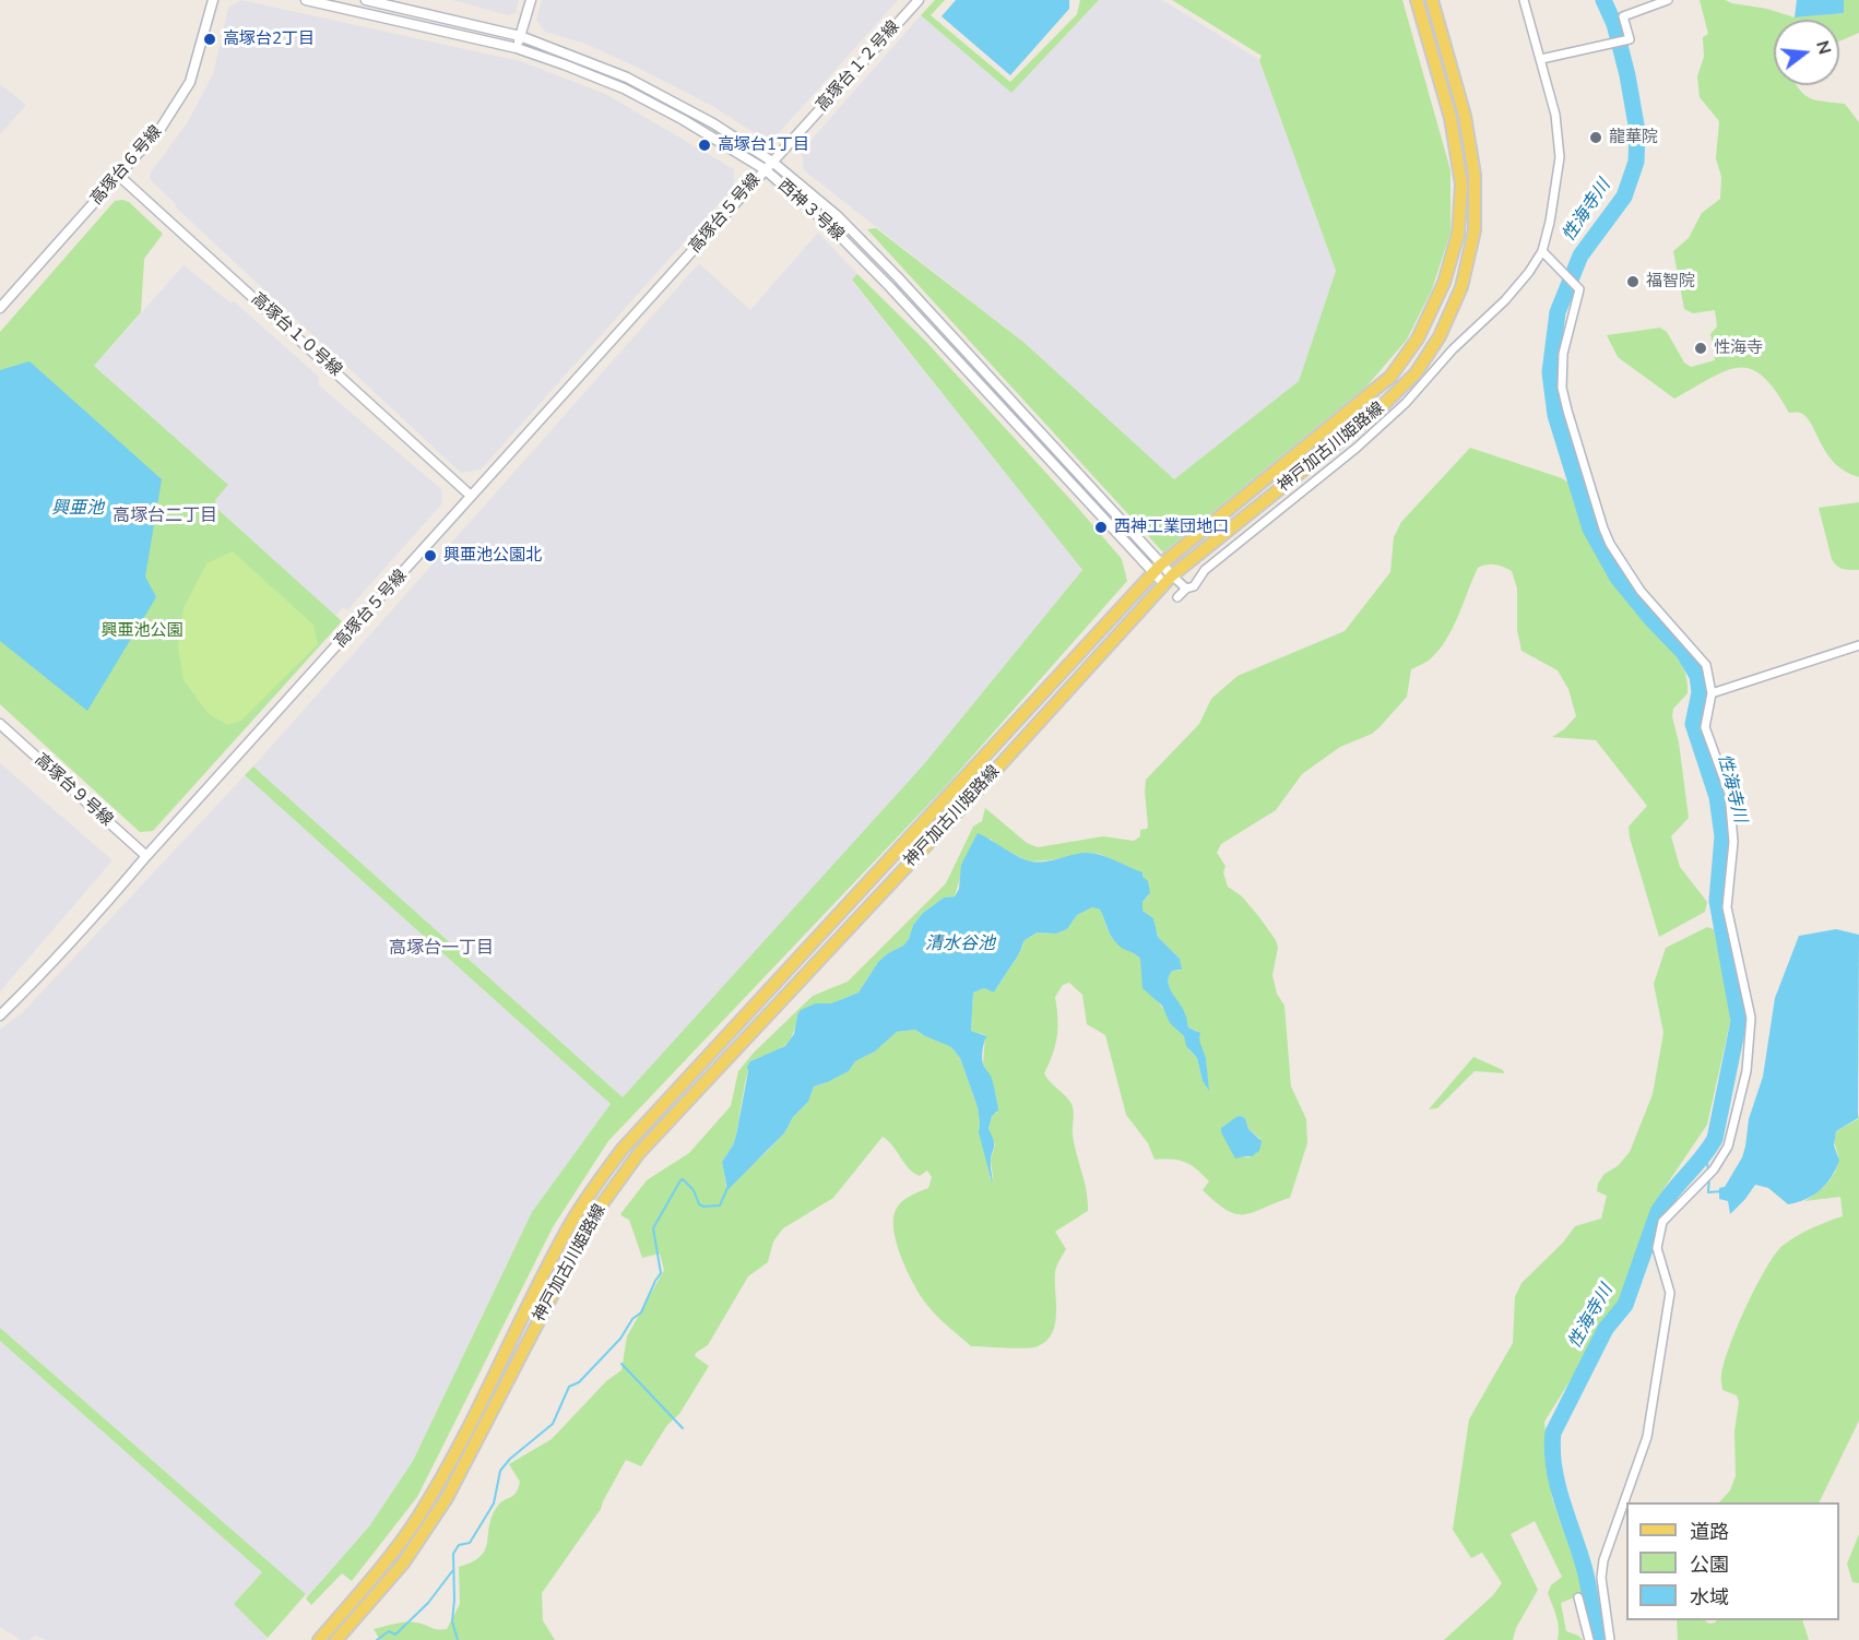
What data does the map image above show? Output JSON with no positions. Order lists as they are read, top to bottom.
{
  "streets": {
    "main road": ["神戸加古川姫路線"],
    "street": [
      "高塚台１２号線",
      "高塚台６号線",
      "西神３号線",
      "高塚台５号線",
      "高塚台１０号線",
      "高塚台９号線"
    ]
  },
  "crossings": [
    ["高塚台１２号線", "西神３号線"],
    ["高塚台１２号線", "高塚台５号線"],
    ["高塚台６号線", "高塚台１０号線"],
    ["西神３号線", "高塚台５号線"],
    ["西神３号線", "神戸加古川姫路線"],
    ["高塚台５号線", "高塚台１０号線"],
    ["高塚台５号線", "高塚台９号線"]
  ],
  "districts": ["高塚台二丁目", "高塚台一丁目"],
  "water": ["性海寺川", "興亜池", "清水谷池"],
  "parks": ["興亜池公園"],
  "places": [
    "高塚台2丁目",
    "龍華院",
    "高塚台1丁目",
    "福智院",
    "性海寺",
    "西神工業団地口",
    "興亜池公園北"
  ],
  "legend": ["道路", "公園", "水域"],
  "north": "right"
}
